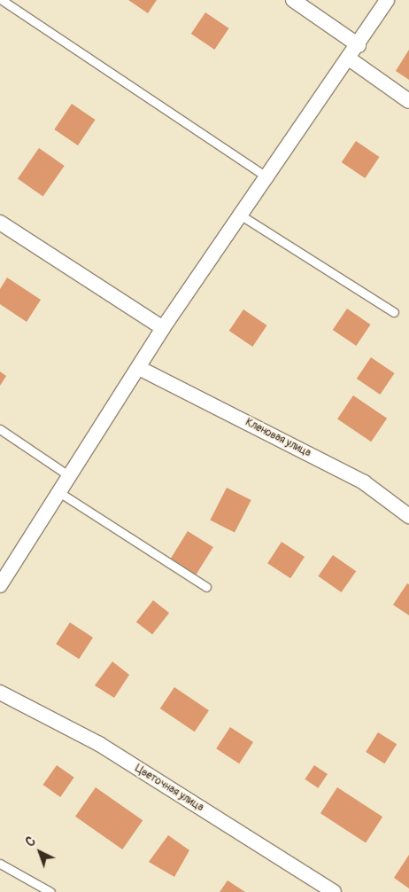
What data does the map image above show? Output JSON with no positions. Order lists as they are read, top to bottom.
{
  "streets": {
    "street": ["Кленовая улица", "Цветочная улица"]
  },
  "north": "top left"
}
